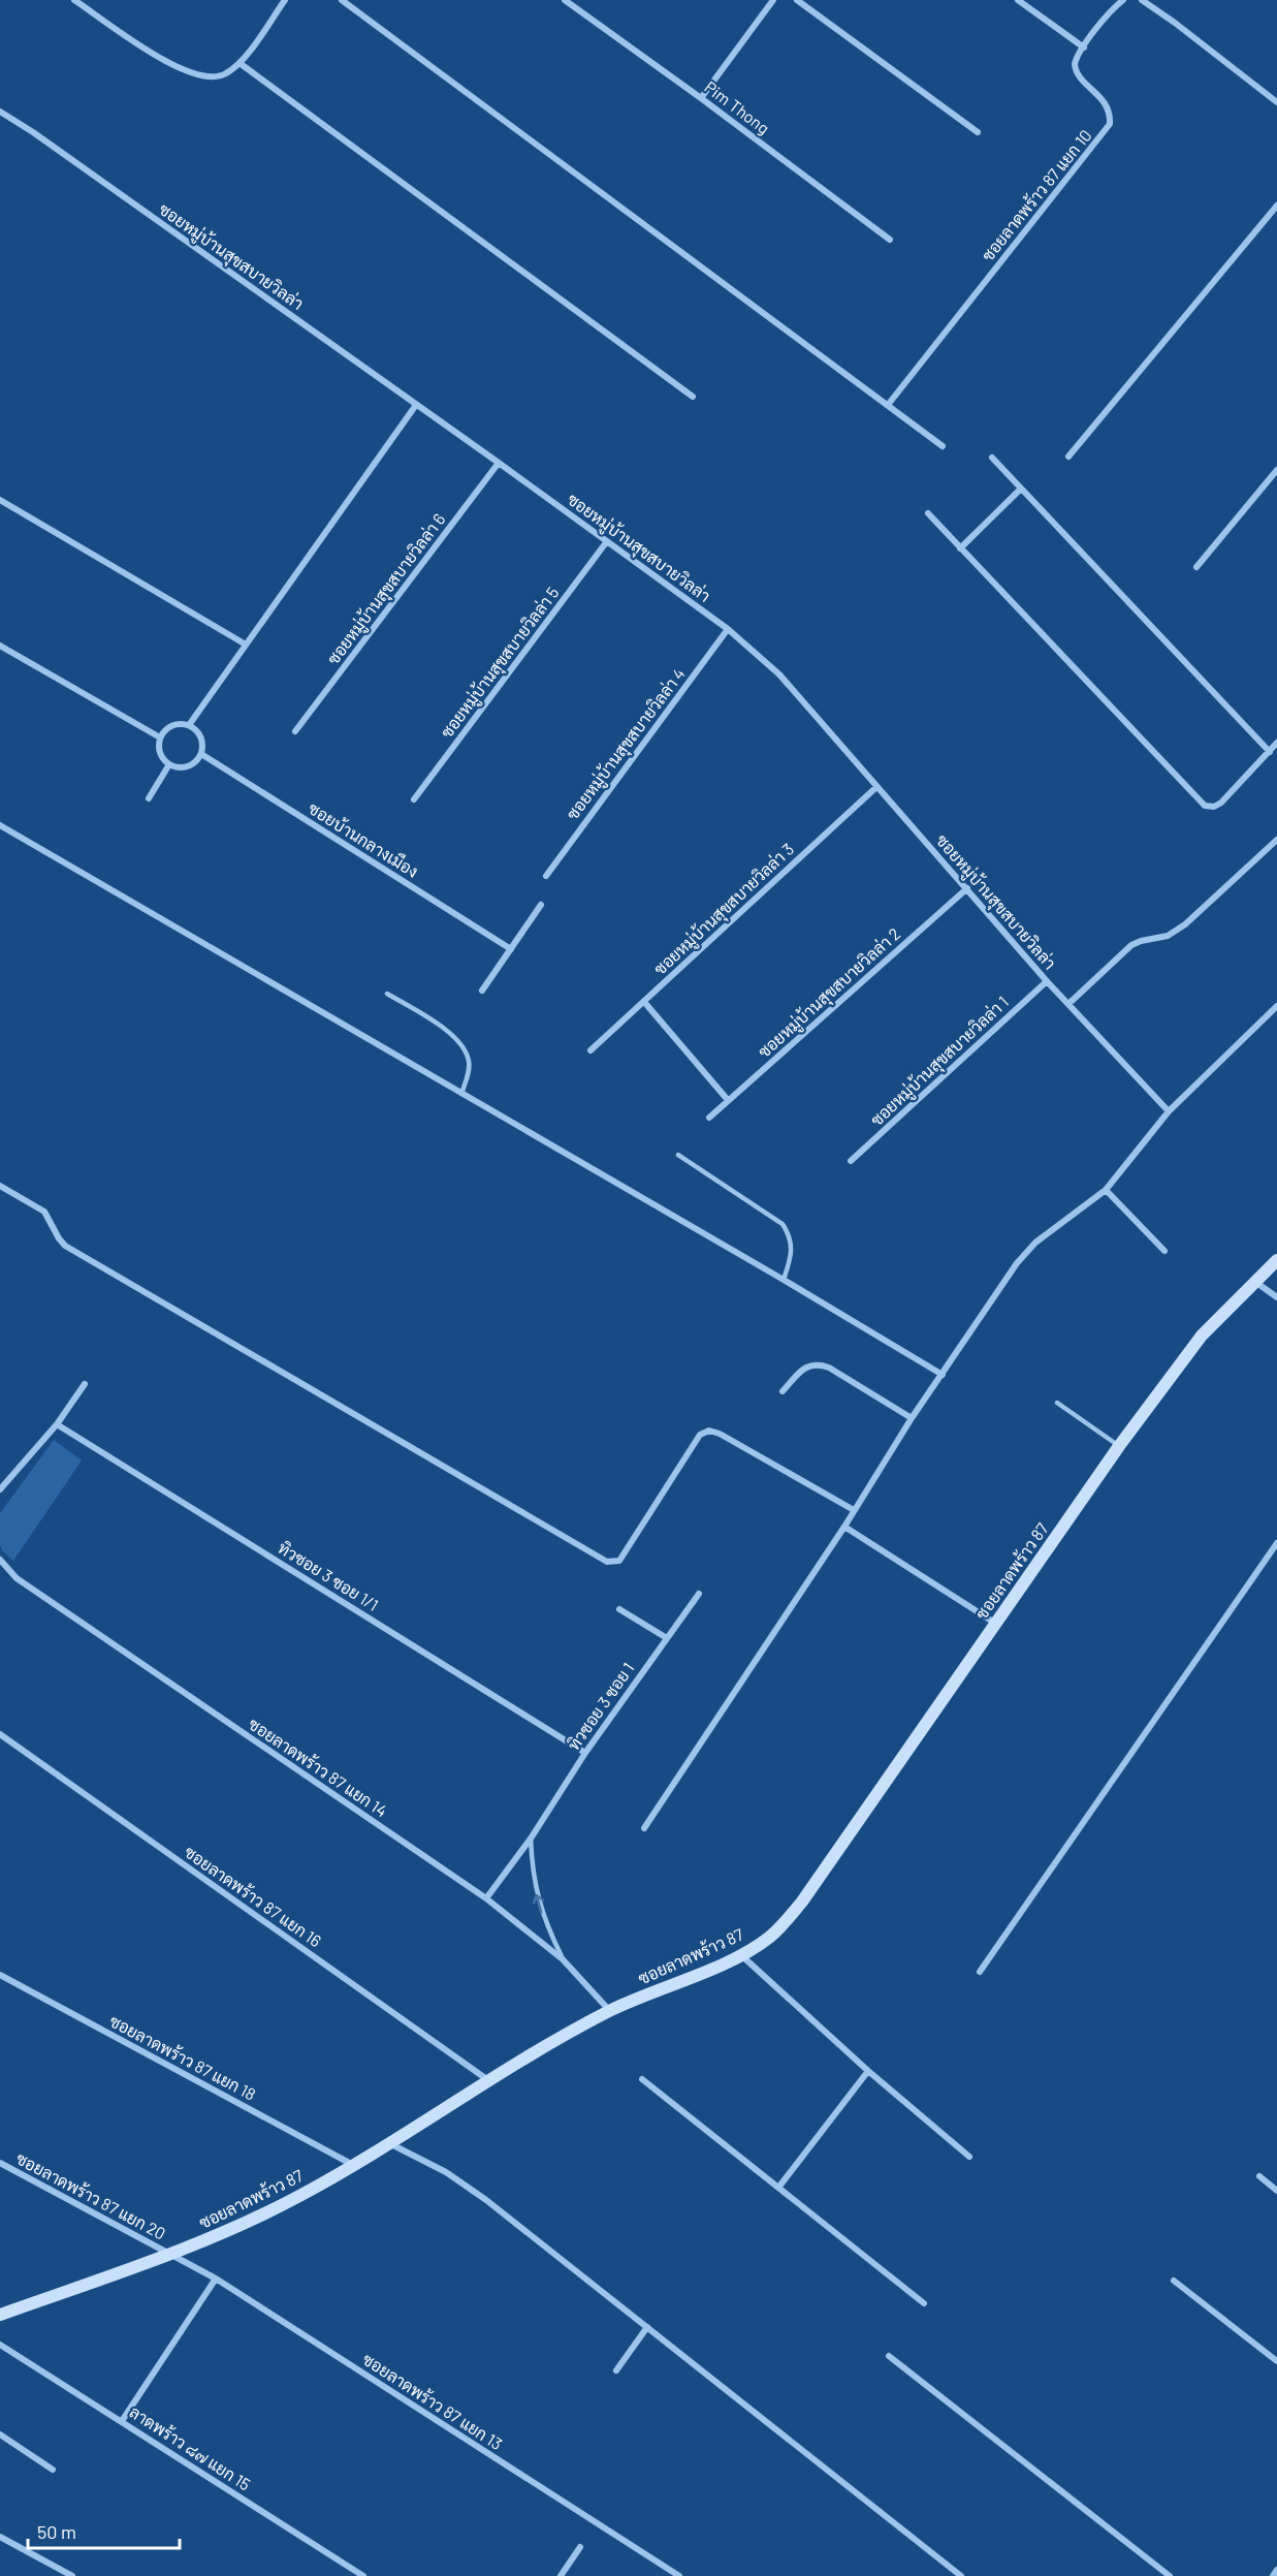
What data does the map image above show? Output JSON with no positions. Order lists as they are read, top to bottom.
{
  "streets": {
    "street": [
      "Pim Thong",
      "ซอยลาดพร้าว 87 แยก 10",
      "ซอยหมู่บ้านสุขสบายวิลล่า",
      "ซอยหมู่บ้านสุขสบายวิลล่า 6",
      "ซอยหมู่บ้านสุขสบายวิลล่า 5",
      "ซอยหมู่บ้านสุขสบายวิลล่า 4",
      "ซอยบ้านกลางเมือง",
      "ซอยหมู่บ้านสุขสบายวิลล่า 3",
      "ซอยหมู่บ้านสุขสบายวิลล่า 2",
      "ซอยหมู่บ้านสุขสบายวิลล่า 1",
      "ซอยลาดพร้าว 87",
      "ทิวซอย 3 ซอย 1/1",
      "ทิวซอย 3 ซอย 1",
      "ซอยลาดพร้าว 87 แยก 14",
      "ซอยลาดพร้าว 87 แยก 16",
      "ซอยลาดพร้าว 87 แยก 18",
      "ซอยลาดพร้าว 87 แยก 20",
      "ซอยลาดพร้าว 87 แยก 13",
      "ลาดพร้าว ๘๗ แยก 15"
    ]
  },
  "crossings": [
    ["ซอยหมู่บ้านสุขสบายวิลล่า", "ซอยหมู่บ้านสุขสบายวิลล่า 6"],
    ["ซอยหมู่บ้านสุขสบายวิลล่า", "ซอยหมู่บ้านสุขสบายวิลล่า 5"],
    ["ซอยหมู่บ้านสุขสบายวิลล่า", "ซอยหมู่บ้านสุขสบายวิลล่า 4"],
    ["ซอยหมู่บ้านสุขสบายวิลล่า", "ซอยหมู่บ้านสุขสบายวิลล่า 3"],
    ["ซอยหมู่บ้านสุขสบายวิลล่า", "ซอยหมู่บ้านสุขสบายวิลล่า 2"],
    ["ซอยหมู่บ้านสุขสบายวิลล่า", "ซอยหมู่บ้านสุขสบายวิลล่า 1"],
    ["ซอยลาดพร้าว 87", "ซอยลาดพร้าว 87 แยก 14"],
    ["ซอยลาดพร้าว 87", "ซอยลาดพร้าว 87 แยก 16"],
    ["ซอยลาดพร้าว 87", "ซอยลาดพร้าว 87 แยก 18"],
    ["ซอยลาดพร้าว 87", "ซอยลาดพร้าว 87 แยก 20"],
    ["ซอยลาดพร้าว 87", "ซอยลาดพร้าว 87 แยก 13"],
    ["ทิวซอย 3 ซอย 1/1", "ทิวซอย 3 ซอย 1"],
    ["ทิวซอย 3 ซอย 1", "ซอยลาดพร้าว 87 แยก 14"],
    ["ซอยลาดพร้าว 87 แยก 20", "ซอยลาดพร้าว 87 แยก 13"]
  ],
  "scale_bar": "50 m"
}
